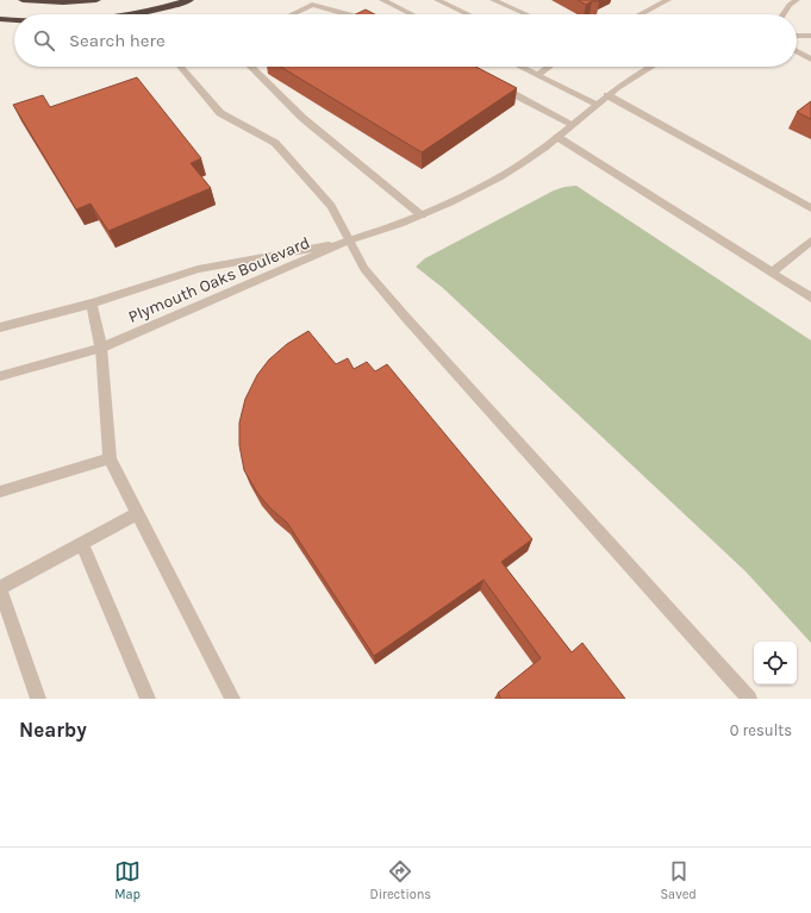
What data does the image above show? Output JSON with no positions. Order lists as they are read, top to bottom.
{
  "streets": {
    "street": ["Plymouth Oaks Boulevard"]
  },
  "page": {
    "search": "Search here",
    "heading": ["Nearby", "0 results"],
    "nav": ["Map", "Directions", "Saved"]
  }
}
